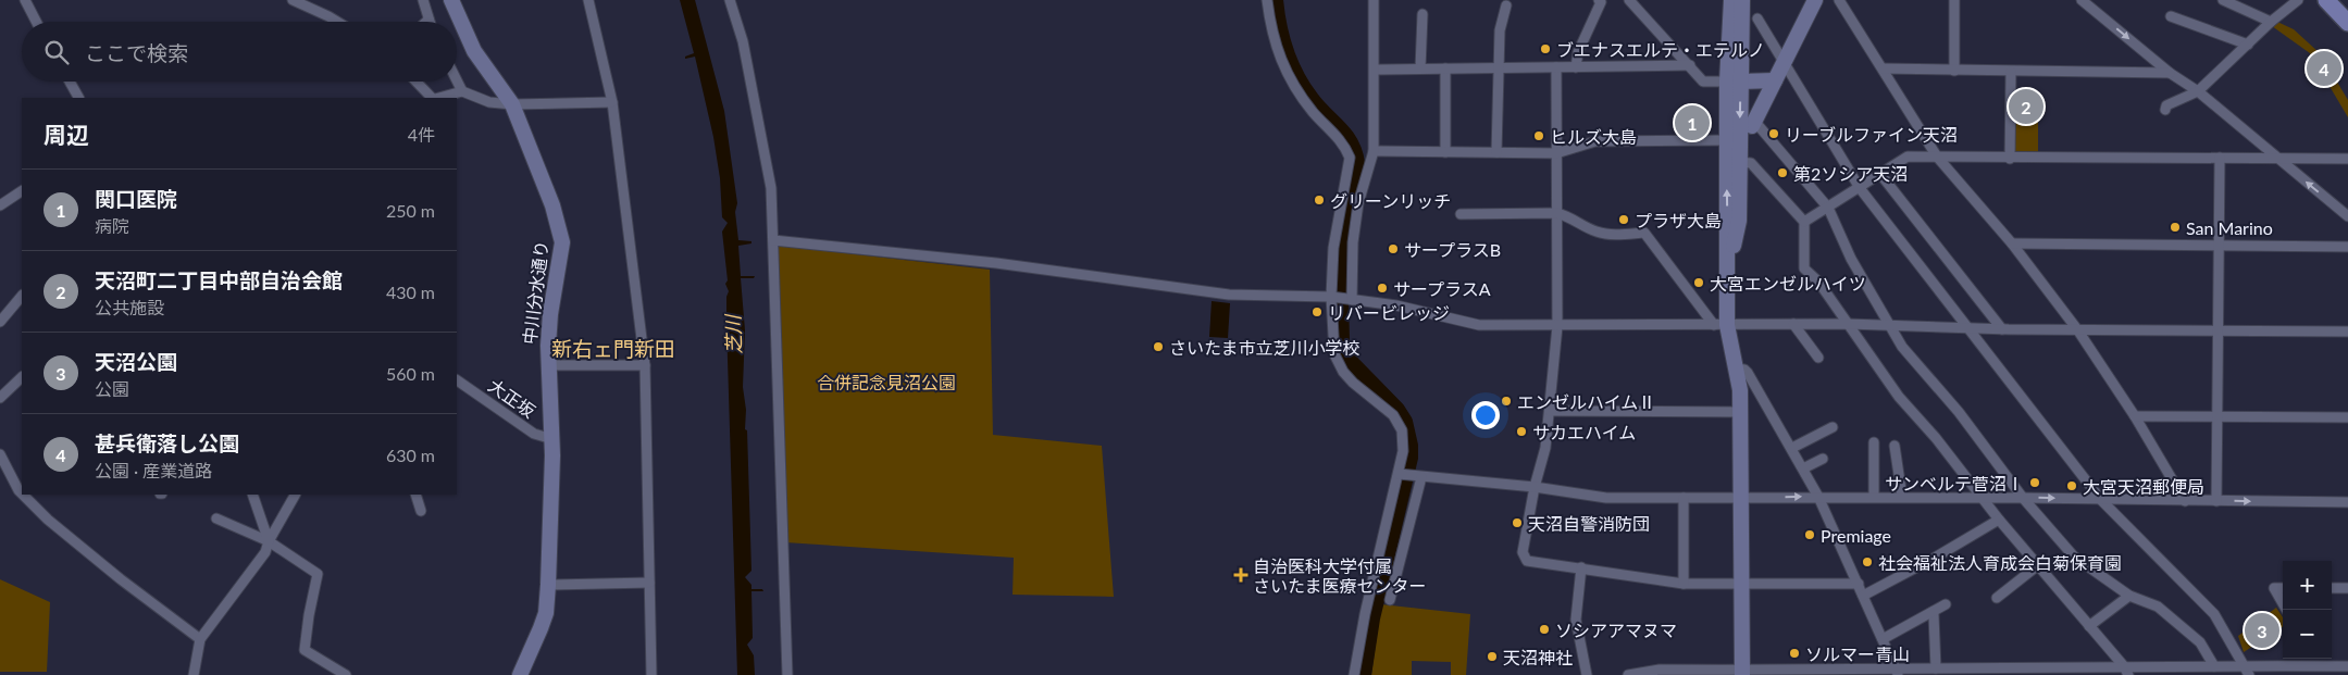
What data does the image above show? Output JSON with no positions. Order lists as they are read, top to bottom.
{
  "streets": {
    "street": ["中川分水通り", "大正坂"]
  },
  "crossings": [
    ["中川分水通り", "大正坂"]
  ],
  "districts": ["新右ェ門新田"],
  "water": ["芝川"],
  "parks": ["合併記念見沼公園"],
  "places": {
    "other": [
      "ブエナスエルテ・エテルノ",
      "リーブルファイン天沼",
      "ヒルズ大島",
      "第2ソシア天沼",
      "グリーンリッチ",
      "プラザ大島",
      "San Marino",
      "サープラスB",
      "大宮エンゼルハイツ",
      "サープラスA",
      "リバービレッジ",
      "さいたま市立芝川小学校",
      "エンゼルハイムⅡ",
      "サカエハイム",
      "サンベルテ菅沼Ⅰ",
      "大宮天沼郵便局",
      "天沼自警消防団",
      "Premiage",
      "社会福祉法人育成会白菊保育園",
      "ソシアアマヌマ",
      "ソルマー青山",
      "天沼神社"
    ],
    "health": ["自治医科大学付属 さいたま医療センター"]
  },
  "page": {
    "search": "ここで検索",
    "pins": [
      "4",
      "2",
      "1",
      "3"
    ],
    "heading": ["周辺", "4件"],
    "list": [
      {
        "mark": "1",
        "name": "関口医院",
        "note": "病院",
        "value": "250 m"
      },
      {
        "mark": "2",
        "name": "天沼町二丁目中部自治会館",
        "note": "公共施設",
        "value": "430 m"
      },
      {
        "mark": "3",
        "name": "天沼公園",
        "note": "公園",
        "value": "560 m"
      },
      {
        "mark": "4",
        "name": "甚兵衛落し公園",
        "note": "公園 · 産業道路",
        "value": "630 m"
      }
    ],
    "map_buttons": ["+", "−"]
  }
}
